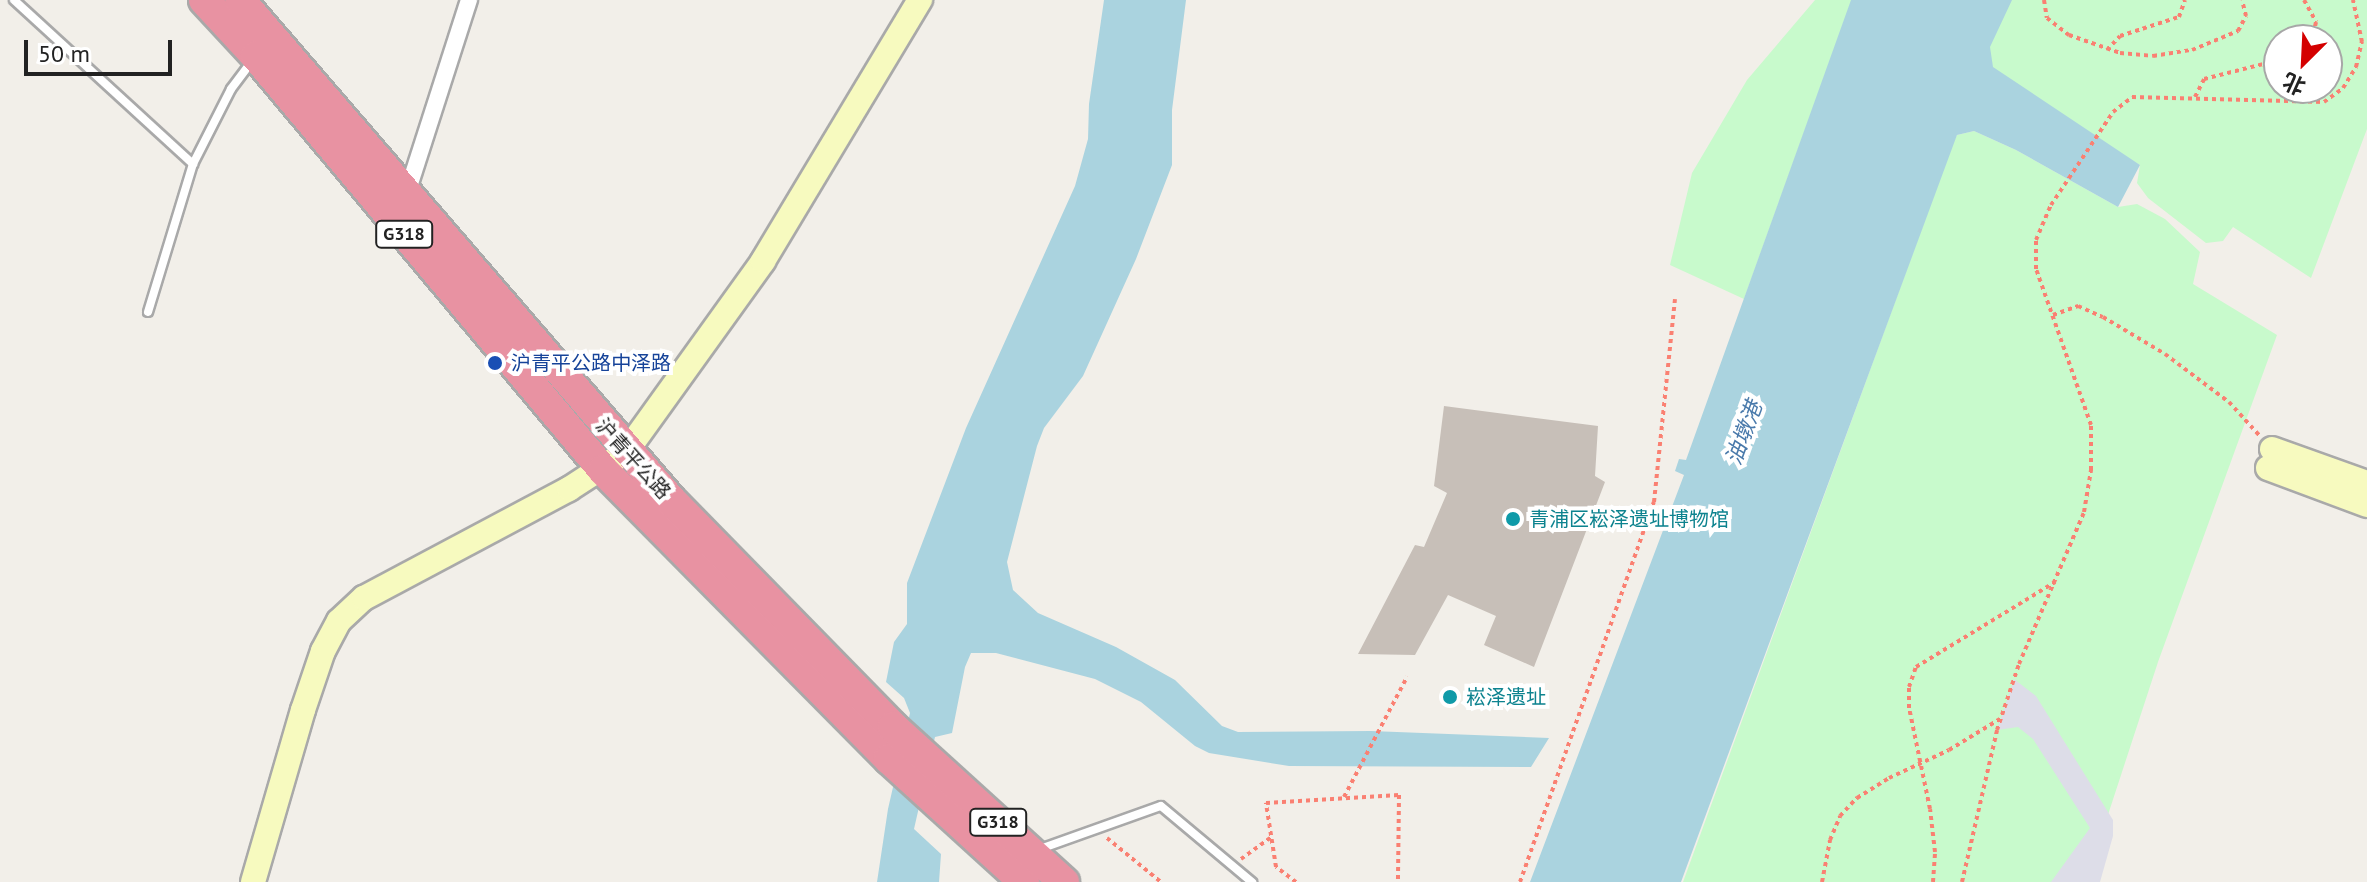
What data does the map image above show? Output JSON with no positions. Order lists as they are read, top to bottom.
{
  "streets": {
    "highway": ["G318", "沪青平公路"]
  },
  "water": ["油墩港"],
  "places": ["沪青平公路中泽路", "青浦区崧泽遗址博物馆", "崧泽遗址"],
  "scale_bar": "50 m",
  "north": "bottom left"
}
